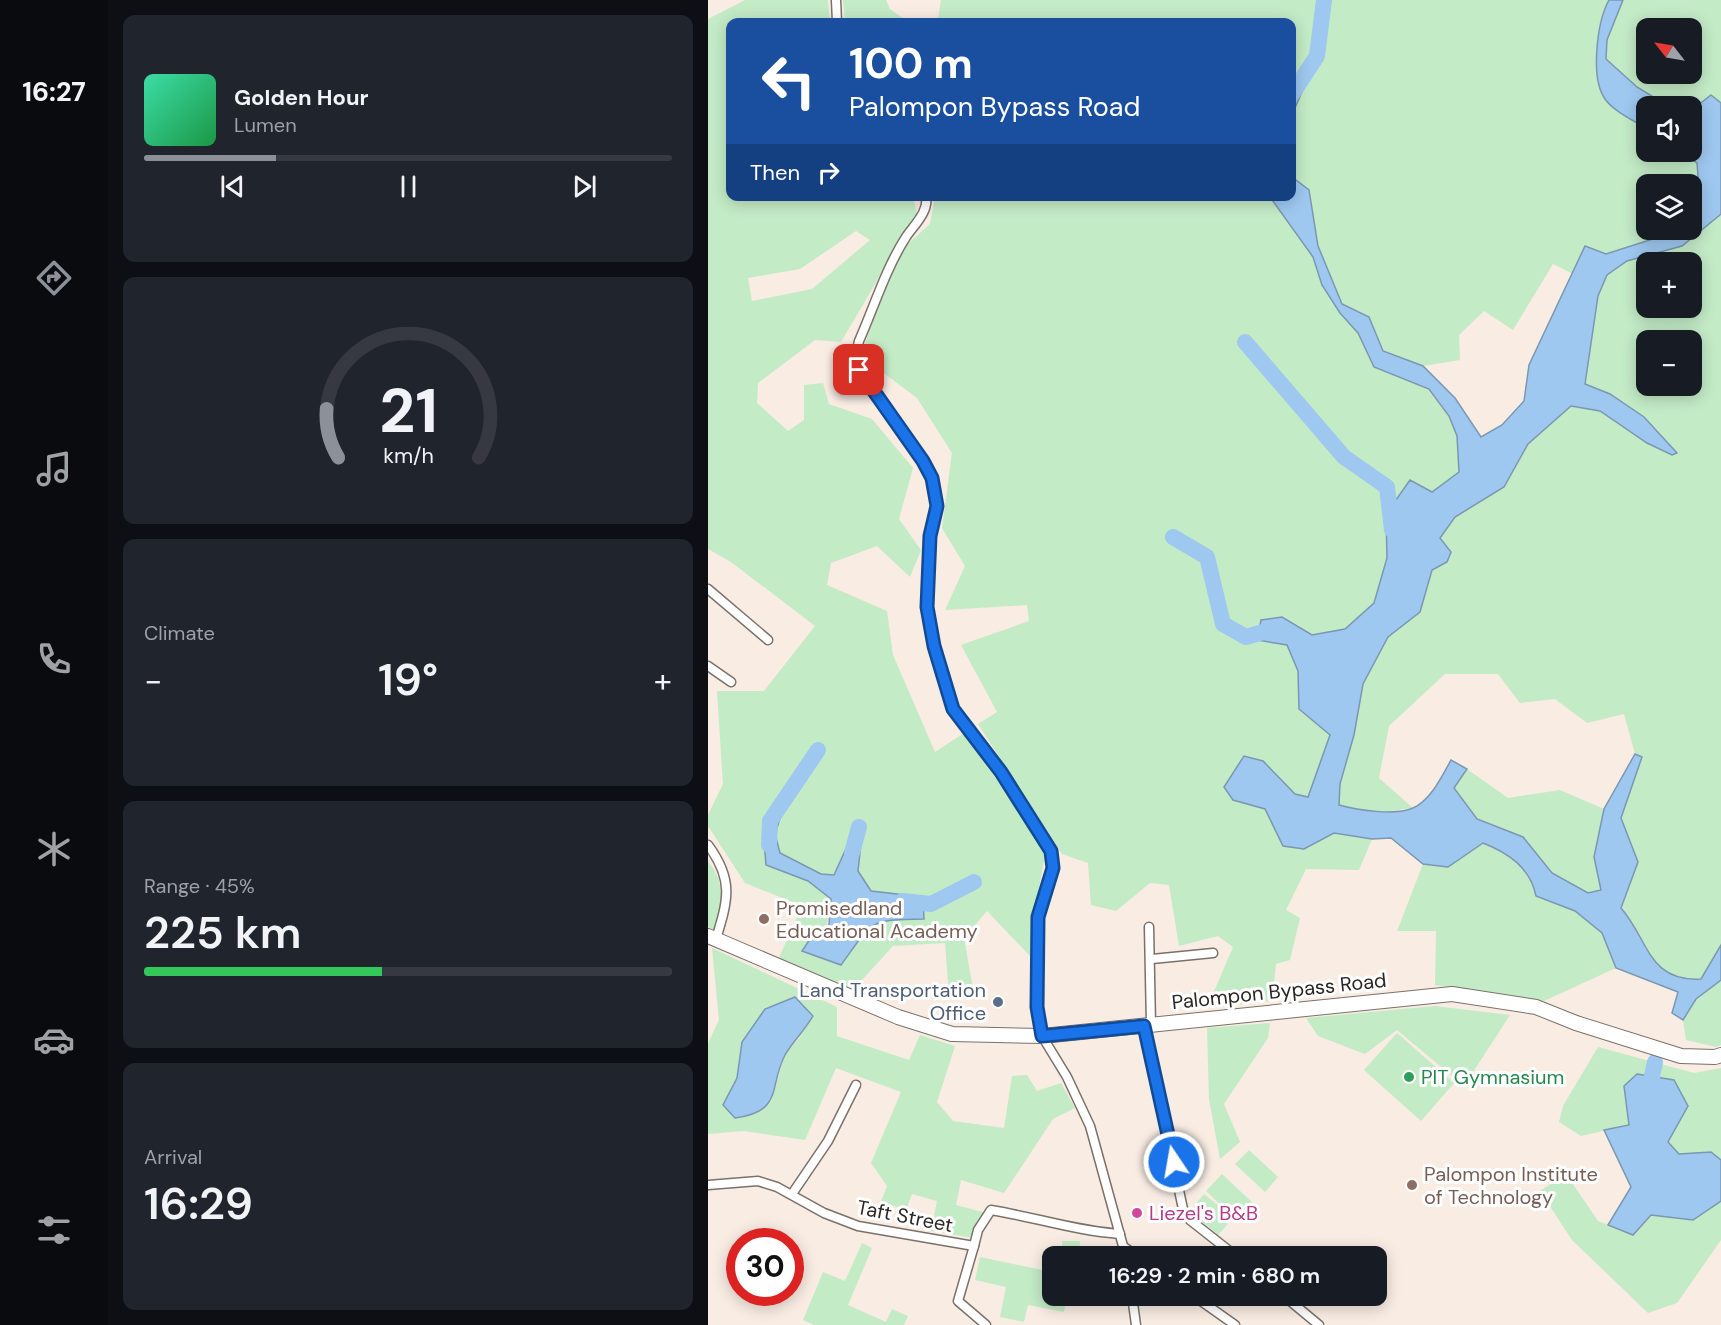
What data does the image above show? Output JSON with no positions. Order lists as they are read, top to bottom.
{
  "streets": {
    "main road": ["Palompon Bypass Road"],
    "street": ["Taft Street"]
  },
  "places": [
    "Promisedland Educational Academy",
    "Land Transportation Office",
    "PIT Gymnasium",
    "Palompon Institute of Technology",
    "Liezel's B&B"
  ],
  "north": "top left",
  "page": {
    "tabs": "16:27",
    "map_buttons": ["+", "−"],
    "turn": ["100 m", "Palompon Bypass Road"],
    "song": ["Golden Hour", "Lumen"],
    "then": "Then",
    "tile": [
      "Climate",
      ["Range · 45%", "225 km"],
      ["Arrival", "16:29"]
    ],
    "heat": ["−", "19°", "+"],
    "limit": "30",
    "trip": "16:29 · 2 min · 680 m",
    "gauge": ["21", "km/h"]
  }
}
